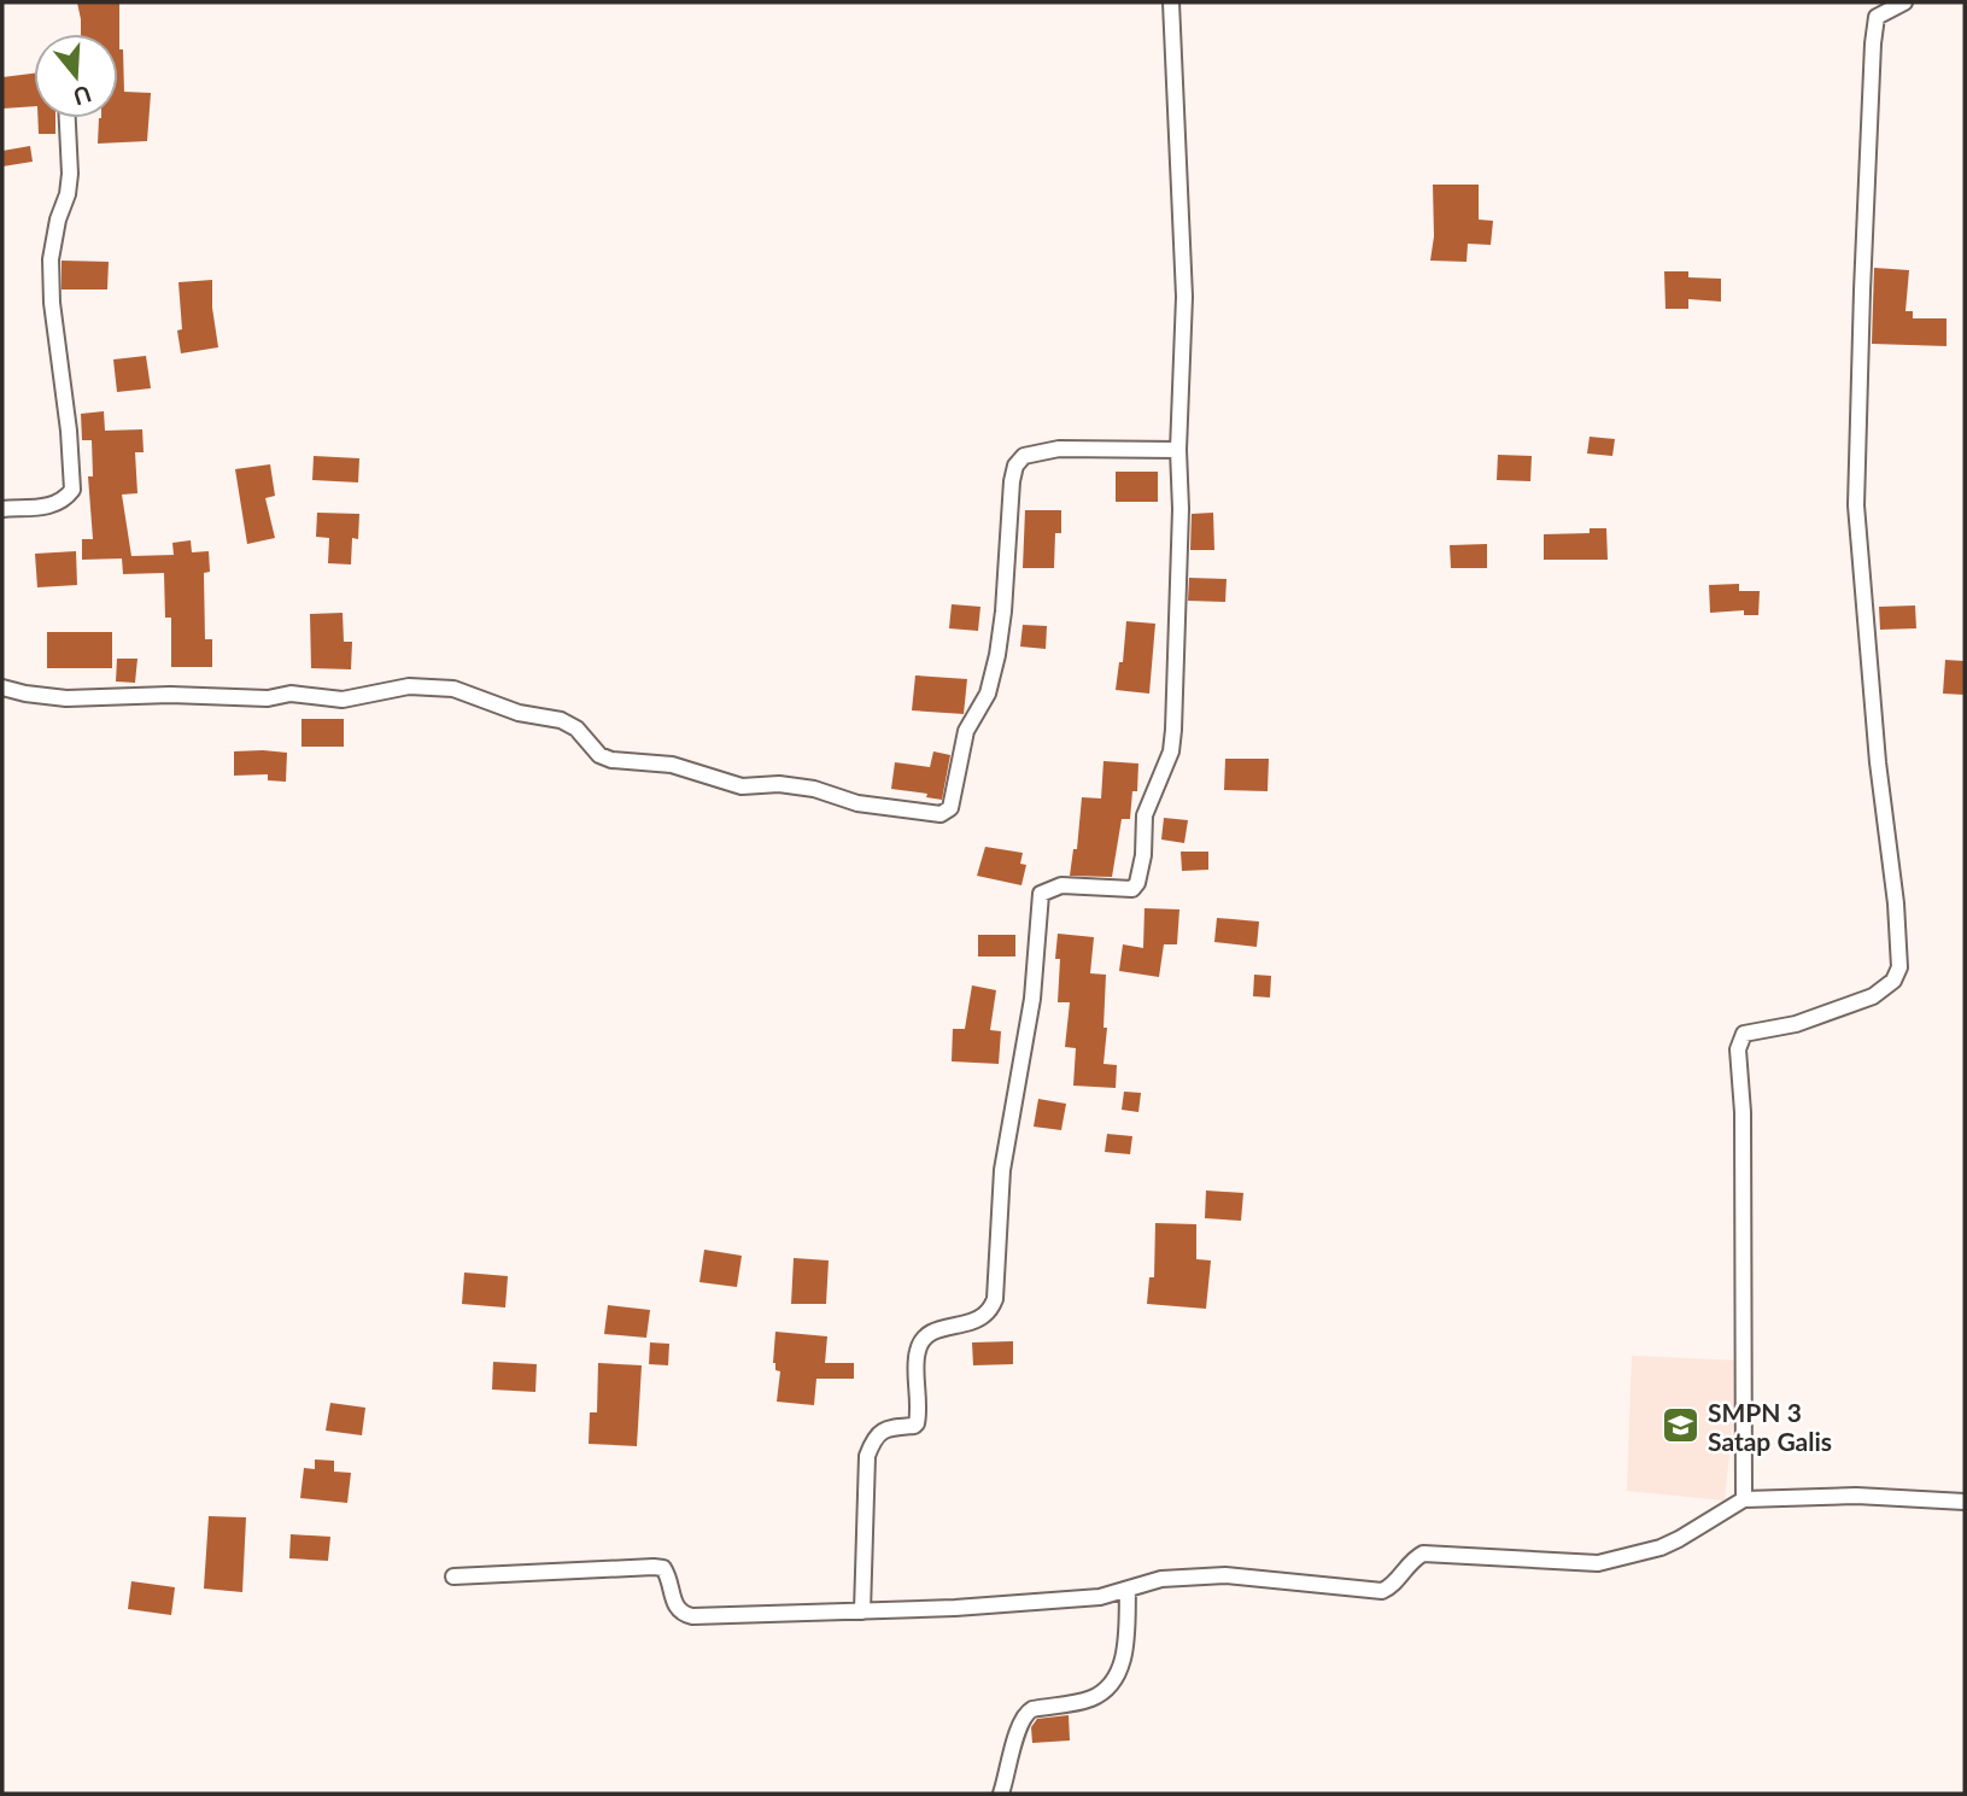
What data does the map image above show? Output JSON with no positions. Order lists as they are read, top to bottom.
{
  "places": {
    "school or university": ["SMPN 3 Satap Galis"]
  },
  "north": "bottom"
}
